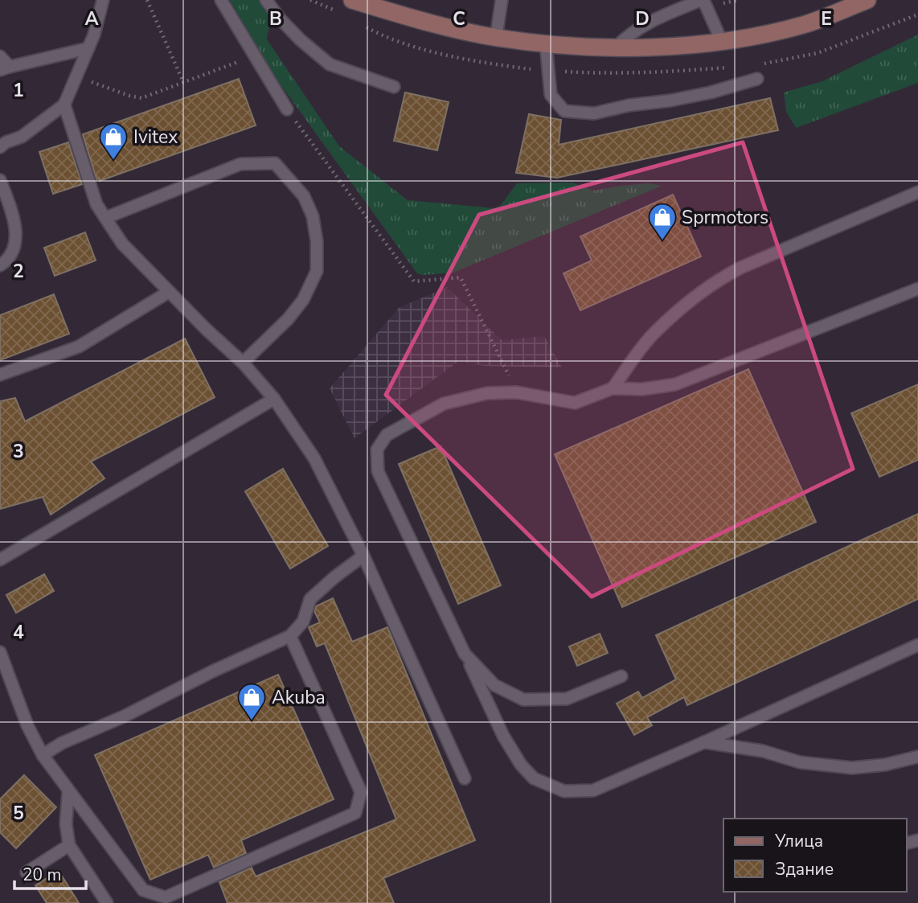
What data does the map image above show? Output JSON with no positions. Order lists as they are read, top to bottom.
{
  "places": {
    "shop": ["Ivitex", "Sprmotors", "Akuba"]
  },
  "legend": ["Улица", "Здание"],
  "scale_bar": "20 m",
  "grid": {
    "columns": [
      "A",
      "B",
      "C",
      "D",
      "E"
    ],
    "rows": [
      "1",
      "2",
      "3",
      "4",
      "5"
    ]
  }
}
